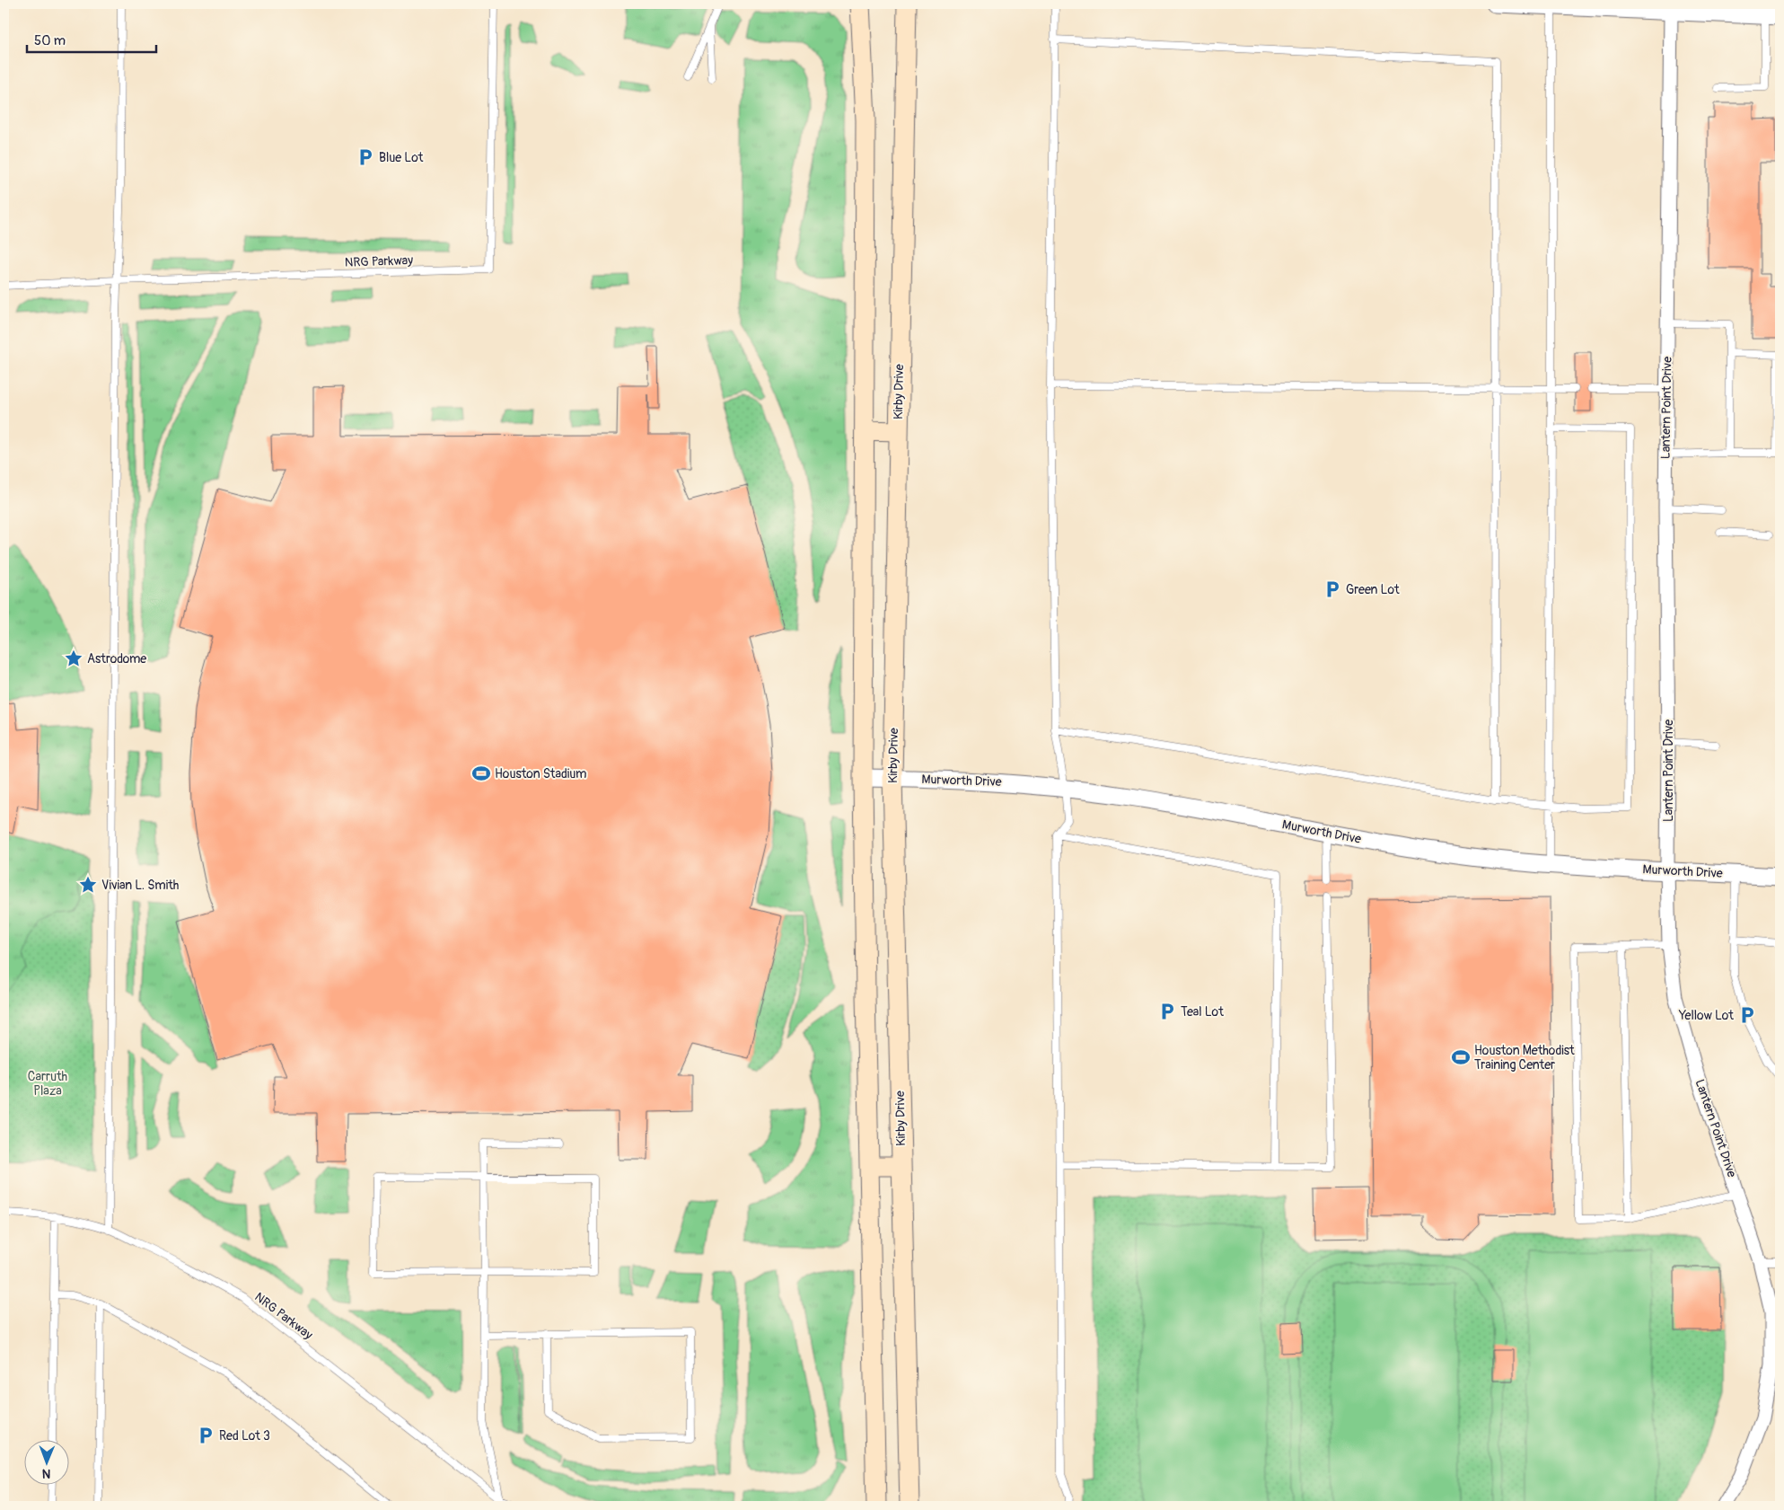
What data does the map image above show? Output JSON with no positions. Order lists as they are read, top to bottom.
{
  "streets": {
    "main road": ["Kirby Drive"],
    "street": ["Lantern Point Drive", "Murworth Drive"],
    "lane": ["NRG Parkway"]
  },
  "crossings": [
    ["Kirby Drive", "Murworth Drive"],
    ["Lantern Point Drive", "Murworth Drive"]
  ],
  "parks": ["Carruth Plaza"],
  "places": {
    "parking": [
      "Blue Lot",
      "Green Lot",
      "Teal Lot",
      "Yellow Lot",
      "Red Lot 3"
    ],
    "place": ["Astrodome", "Vivian L. Smith"],
    "sports": ["Houston Stadium", "Houston Methodist Training Center"]
  },
  "scale_bar": "50 m",
  "north": "bottom"
}
